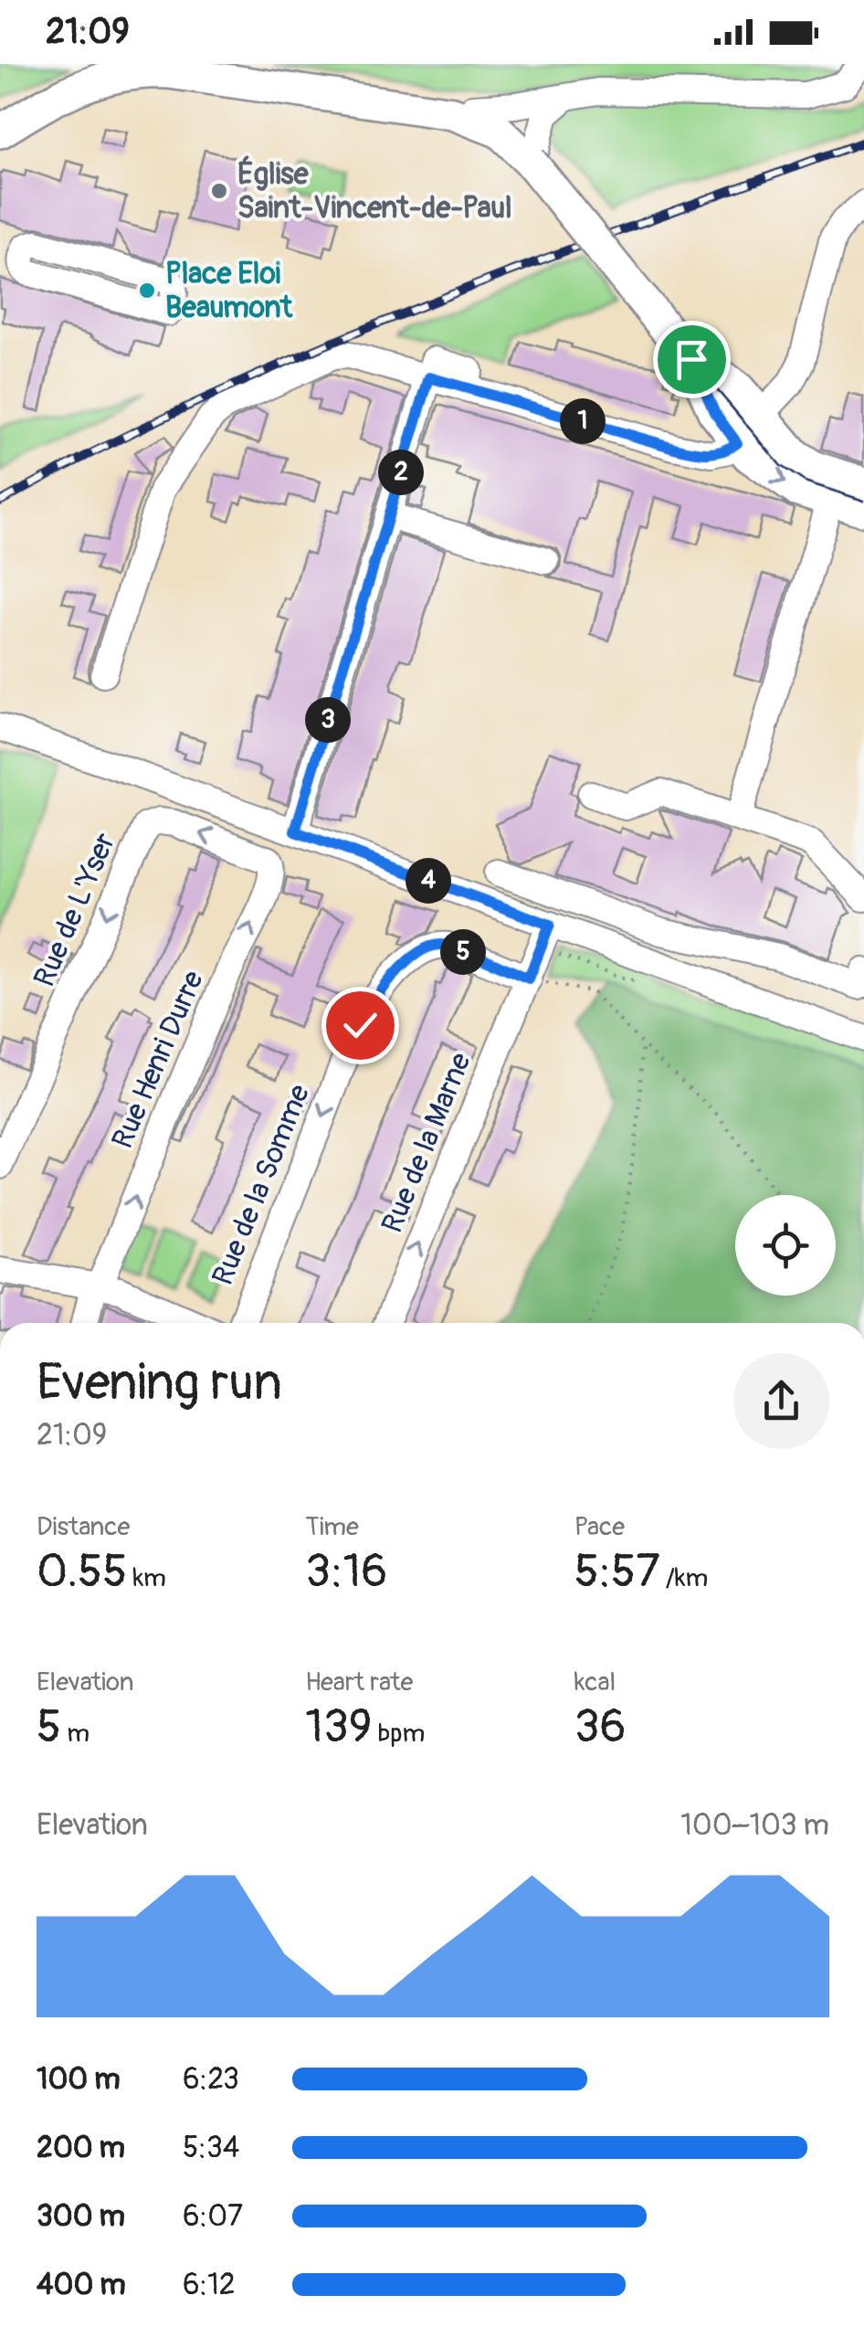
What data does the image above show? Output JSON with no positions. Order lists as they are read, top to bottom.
{
  "streets": {
    "street": [
      "Rue de L'Yser",
      "Rue Henri Durre",
      "Rue de la Marne",
      "Rue de la Somme"
    ]
  },
  "crossings": [
    ["Rue de L'Yser", "Rue Henri Durre"],
    ["Rue de la Marne", "Rue de la Somme"]
  ],
  "one_way": ["Rue de L'Yser", "Rue de la Marne", "Rue de la Somme"],
  "places": ["Église Saint-Vincent-de-Paul", "Place Eloi Beaumont"],
  "page": {
    "status": "21:09",
    "pins": [
      "1",
      "2",
      "3",
      "4",
      "5"
    ],
    "heading": ["Evening run", "21:09"],
    "stats": [
      ["Distance", "0.55 km"],
      ["Time", "3:16"],
      ["Pace", "5:57 /km"],
      ["Elevation", "5 m"],
      ["Heart rate", "139 bpm"],
      ["kcal", "36"]
    ],
    "chart": ["Elevation", "100–103 m"],
    "list": [
      {
        "name": "100 m",
        "note": "6:23"
      },
      {
        "name": "200 m",
        "note": "5:34"
      },
      {
        "name": "300 m",
        "note": "6:07"
      },
      {
        "name": "400 m",
        "note": "6:12"
      }
    ]
  }
}
